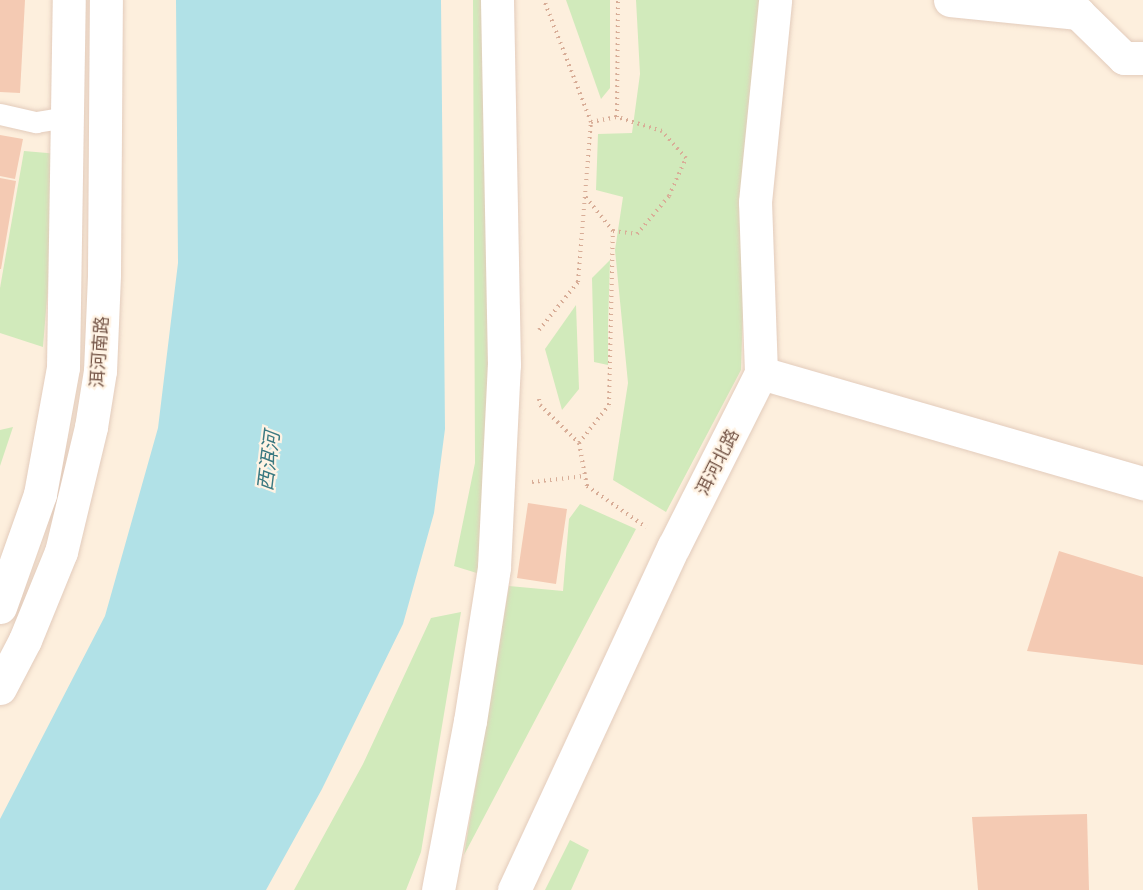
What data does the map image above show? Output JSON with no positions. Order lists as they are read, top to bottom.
{
  "streets": {
    "street": ["洱河南路", "洱河北路"]
  },
  "water": ["西洱河"]
}
